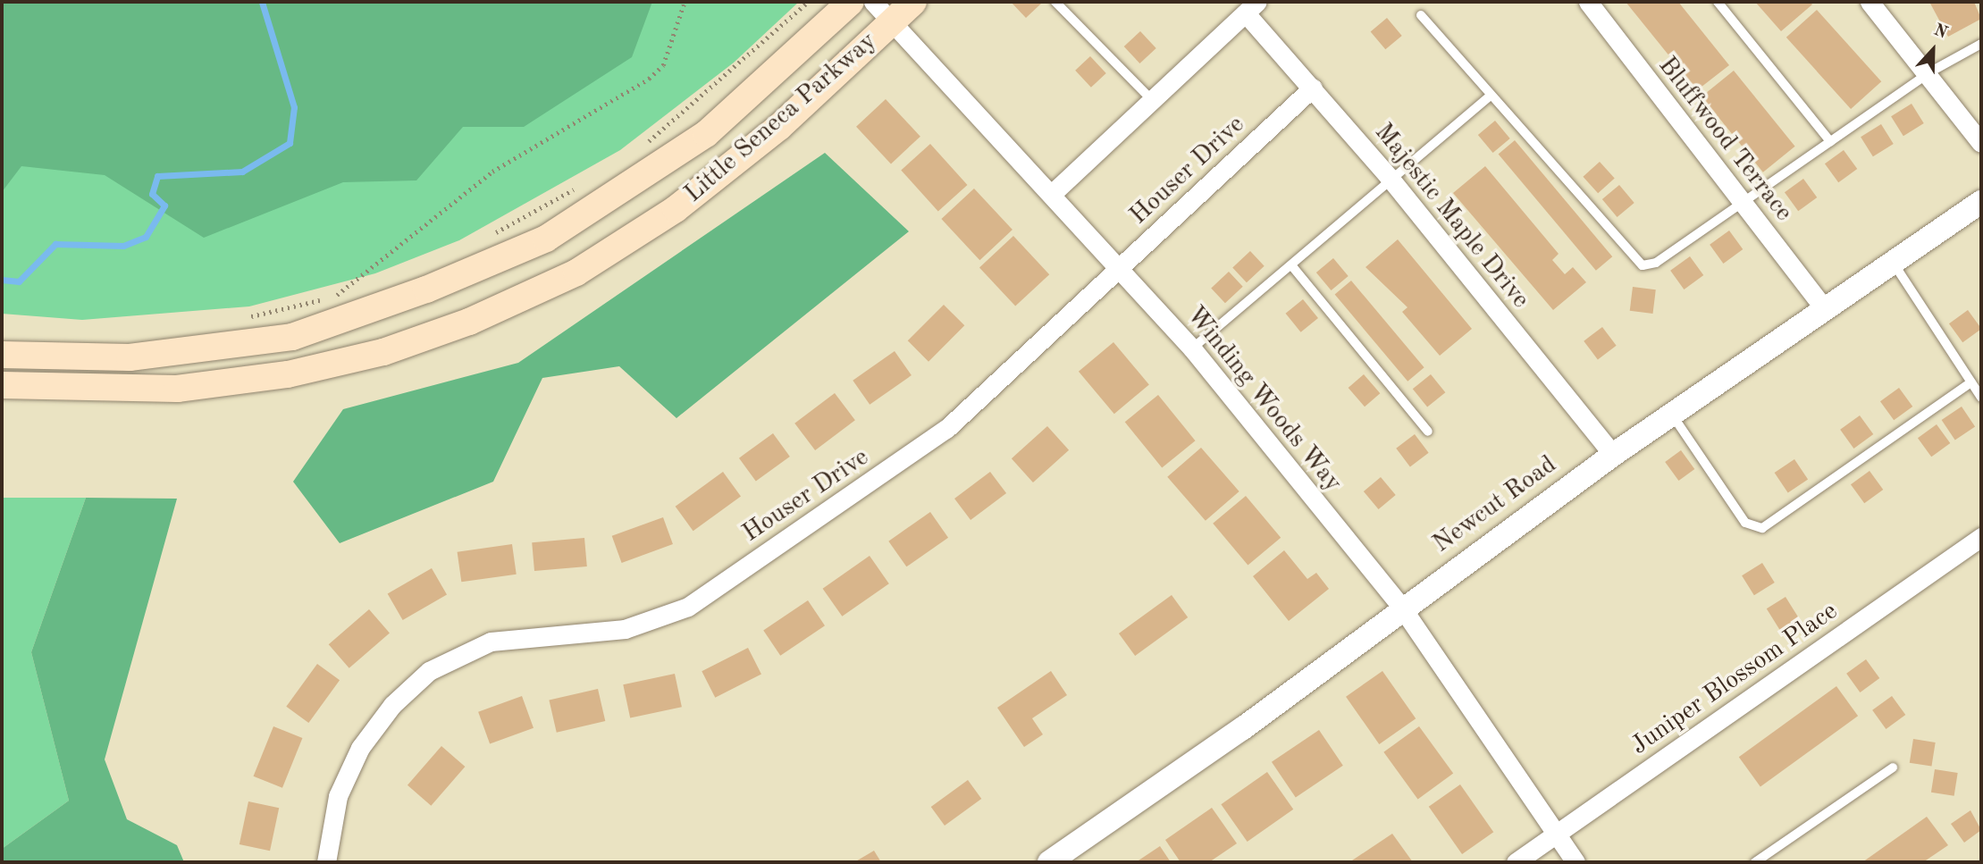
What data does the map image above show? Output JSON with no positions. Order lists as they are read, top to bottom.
{
  "streets": {
    "main road": ["Little Seneca Parkway"],
    "street": [
      "Bluffwood Terrace",
      "Houser Drive",
      "Majestic Maple Drive",
      "Winding Woods Way",
      "Newcut Road",
      "Juniper Blossom Place"
    ]
  },
  "crossings": [
    ["Little Seneca Parkway", "Winding Woods Way"],
    ["Bluffwood Terrace", "Newcut Road"],
    ["Houser Drive", "Majestic Maple Drive"],
    ["Houser Drive", "Winding Woods Way"],
    ["Majestic Maple Drive", "Newcut Road"],
    ["Winding Woods Way", "Newcut Road"],
    ["Winding Woods Way", "Juniper Blossom Place"]
  ],
  "north": "top"
}
